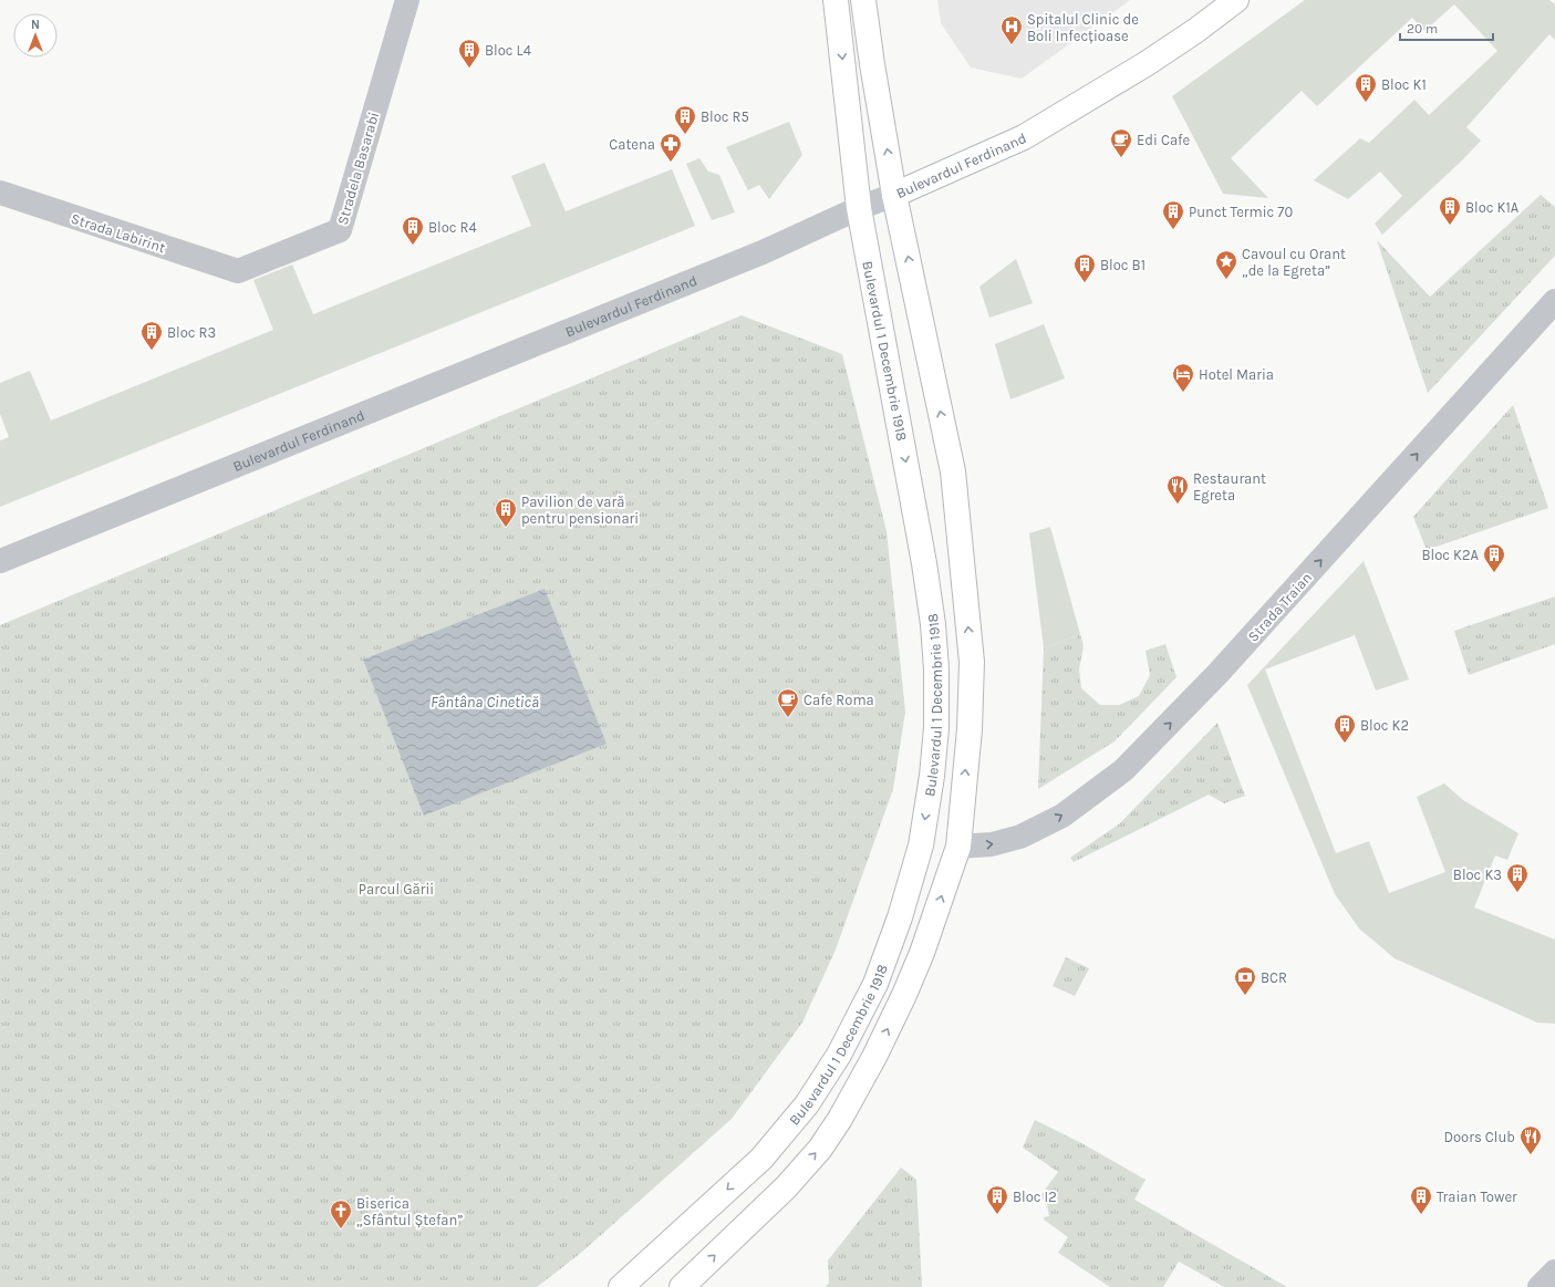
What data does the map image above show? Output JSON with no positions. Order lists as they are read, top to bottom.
{
  "streets": {
    "main road": ["Bulevardul Ferdinand", "Bulevardul 1 Decembrie 1918"],
    "street": ["Stradela Basarabi", "Strada Labirint", "Strada Traian"]
  },
  "crossings": [
    ["Bulevardul Ferdinand", "Bulevardul 1 Decembrie 1918"],
    ["Stradela Basarabi", "Strada Labirint"]
  ],
  "one_way": ["Strada Traian"],
  "water": ["Fântâna Cinetică"],
  "parks": ["Parcul Gării"],
  "places": {
    "hospital": ["Spitalul Clinic de Boli Infecțioase"],
    "building": [
      "Bloc L4",
      "Bloc K1",
      "Bloc R5",
      "Bloc K1A",
      "Punct Termic 70",
      "Bloc R4",
      "Bloc B1",
      "Bloc R3",
      "Pavilion de vară pentru pensionari",
      "Bloc K2A",
      "Bloc K2",
      "Bloc K3",
      "Bloc I2",
      "Traian Tower"
    ],
    "cafe": ["Edi Cafe", "Cafe Roma"],
    "pharmacy": ["Catena"],
    "place": ["Cavoul cu Orant „de la Egreta”"],
    "hotel": ["Hotel Maria"],
    "restaurant": ["Restaurant Egreta", "Doors Club"],
    "bank": ["BCR"],
    "church": ["Biserica „Sfântul Ștefan”"]
  },
  "scale_bar": "20 m",
  "north": "top"
}
